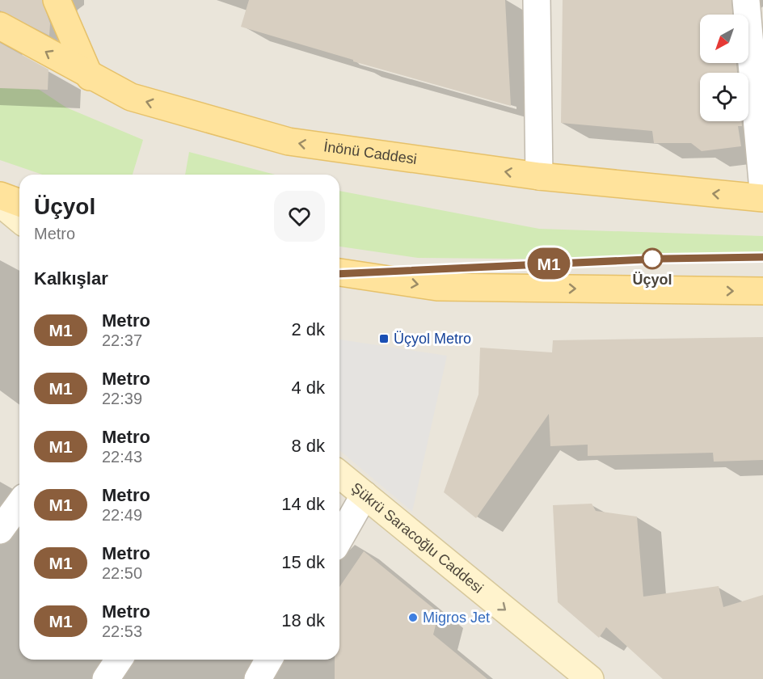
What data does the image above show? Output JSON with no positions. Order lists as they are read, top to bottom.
{
  "streets": {
    "main road": ["İnönü Caddesi"],
    "street": ["Şükrü Saracoğlu Caddesi"]
  },
  "one_way": ["Şükrü Saracoğlu Caddesi"],
  "places": {
    "other": ["Üçyol", "Migros Jet"],
    "transit": ["Üçyol Metro"]
  },
  "lines": ["metro line M1"],
  "north": "bottom left",
  "page": {
    "on_map": "M1",
    "heading": [
      ["Üçyol", "Metro"],
      "Kalkışlar"
    ],
    "list": [
      {
        "mark": "M1",
        "name": "Metro",
        "note": "22:37",
        "value": "2 dk"
      },
      {
        "mark": "M1",
        "name": "Metro",
        "note": "22:39",
        "value": "4 dk"
      },
      {
        "mark": "M1",
        "name": "Metro",
        "note": "22:43",
        "value": "8 dk"
      },
      {
        "mark": "M1",
        "name": "Metro",
        "note": "22:49",
        "value": "14 dk"
      },
      {
        "mark": "M1",
        "name": "Metro",
        "note": "22:50",
        "value": "15 dk"
      },
      {
        "mark": "M1",
        "name": "Metro",
        "note": "22:53",
        "value": "18 dk"
      }
    ]
  }
}
